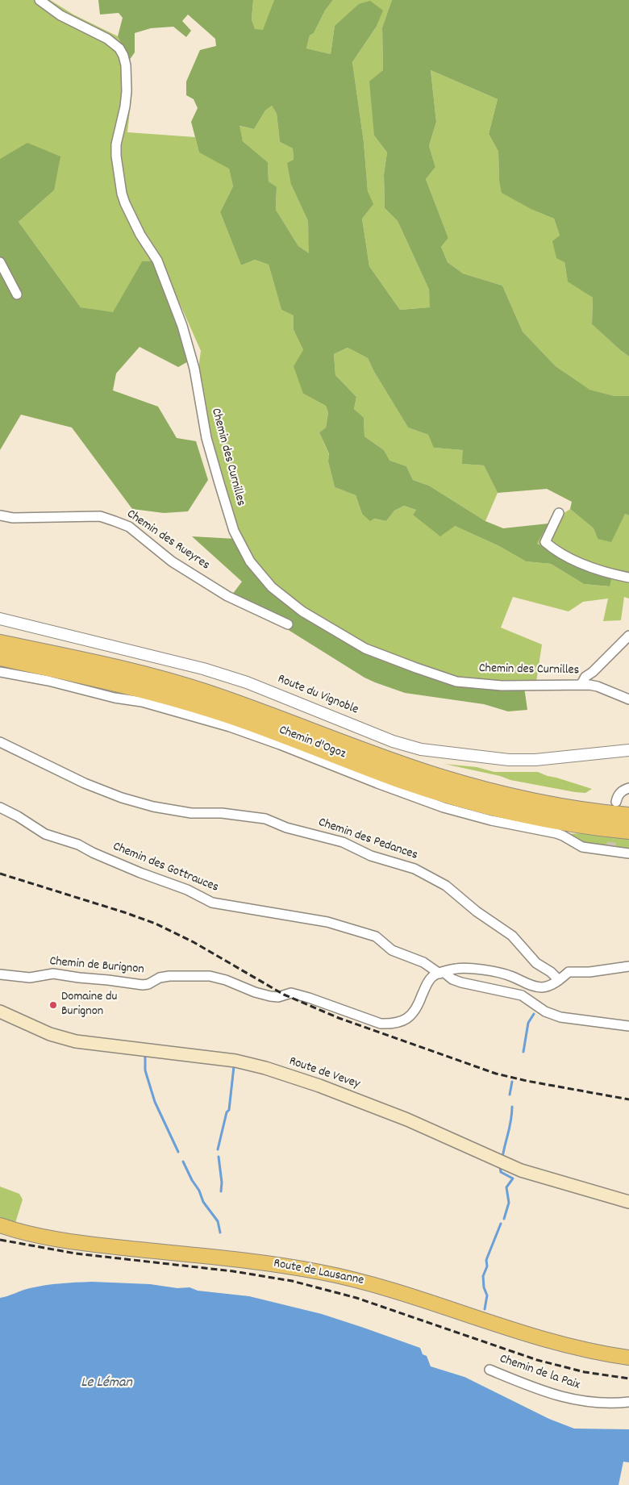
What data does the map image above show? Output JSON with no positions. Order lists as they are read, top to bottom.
{
  "streets": {
    "main road": ["Route de Vevey", "Route de Lausanne"],
    "street": [
      "Chemin des Curnilles",
      "Chemin des Rueyres",
      "Route du Vignoble",
      "Chemin d'Ogoz",
      "Chemin des Pedances",
      "Chemin des Gottrauces",
      "Chemin de Burignon",
      "Chemin de la Paix"
    ]
  },
  "crossings": [
    ["Chemin des Gottrauces", "Chemin de Burignon"]
  ],
  "water": ["Le Léman"],
  "places": ["Domaine du Burignon"]
}
